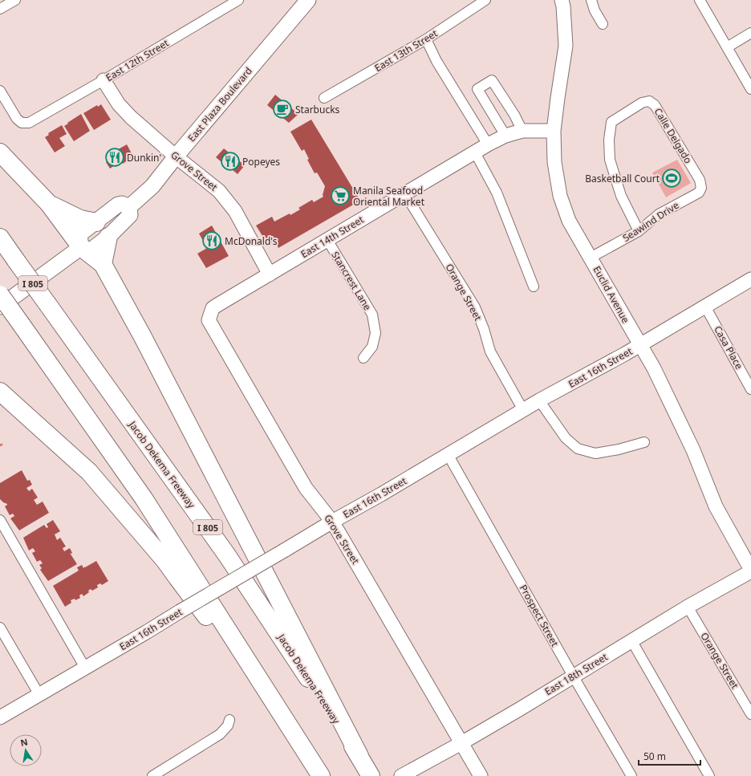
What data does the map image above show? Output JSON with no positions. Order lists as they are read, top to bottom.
{
  "streets": {
    "highway": ["I 805", "Jacob Dekema Freeway"],
    "main road": ["East Plaza Boulevard"],
    "street": [
      "East 13th Street",
      "East 12th Street",
      "Calle Delgado",
      "Grove Street",
      "Seawind Drive",
      "East 14th Street",
      "Stancrest Lane",
      "Orange Street",
      "Euclid Avenue",
      "Casa Place",
      "East 16th Street",
      "Prospect Street",
      "East 18th Street"
    ]
  },
  "crossings": [
    ["East 12th Street", "Grove Street"],
    ["East Plaza Boulevard", "Grove Street"],
    ["Calle Delgado", "Seawind Drive"],
    ["Grove Street", "East 14th Street"],
    ["Grove Street", "East 16th Street"],
    ["Grove Street", "East 18th Street"],
    ["Seawind Drive", "Euclid Avenue"],
    ["East 14th Street", "Stancrest Lane"],
    ["East 14th Street", "Orange Street"],
    ["East 14th Street", "Euclid Avenue"],
    ["Orange Street", "East 16th Street"],
    ["Orange Street", "East 18th Street"],
    ["Euclid Avenue", "East 16th Street"],
    ["Euclid Avenue", "East 18th Street"],
    ["Casa Place", "East 16th Street"],
    ["East 16th Street", "Prospect Street"],
    ["Prospect Street", "East 18th Street"]
  ],
  "places": {
    "cafe": ["Starbucks"],
    "restaurant": ["Dunkin'", "Popeyes", "McDonald's"],
    "sports": ["Basketball Court"],
    "supermarket": ["Manila Seafood Oriental Market"]
  },
  "scale_bar": "50 m",
  "north": "top"
}
